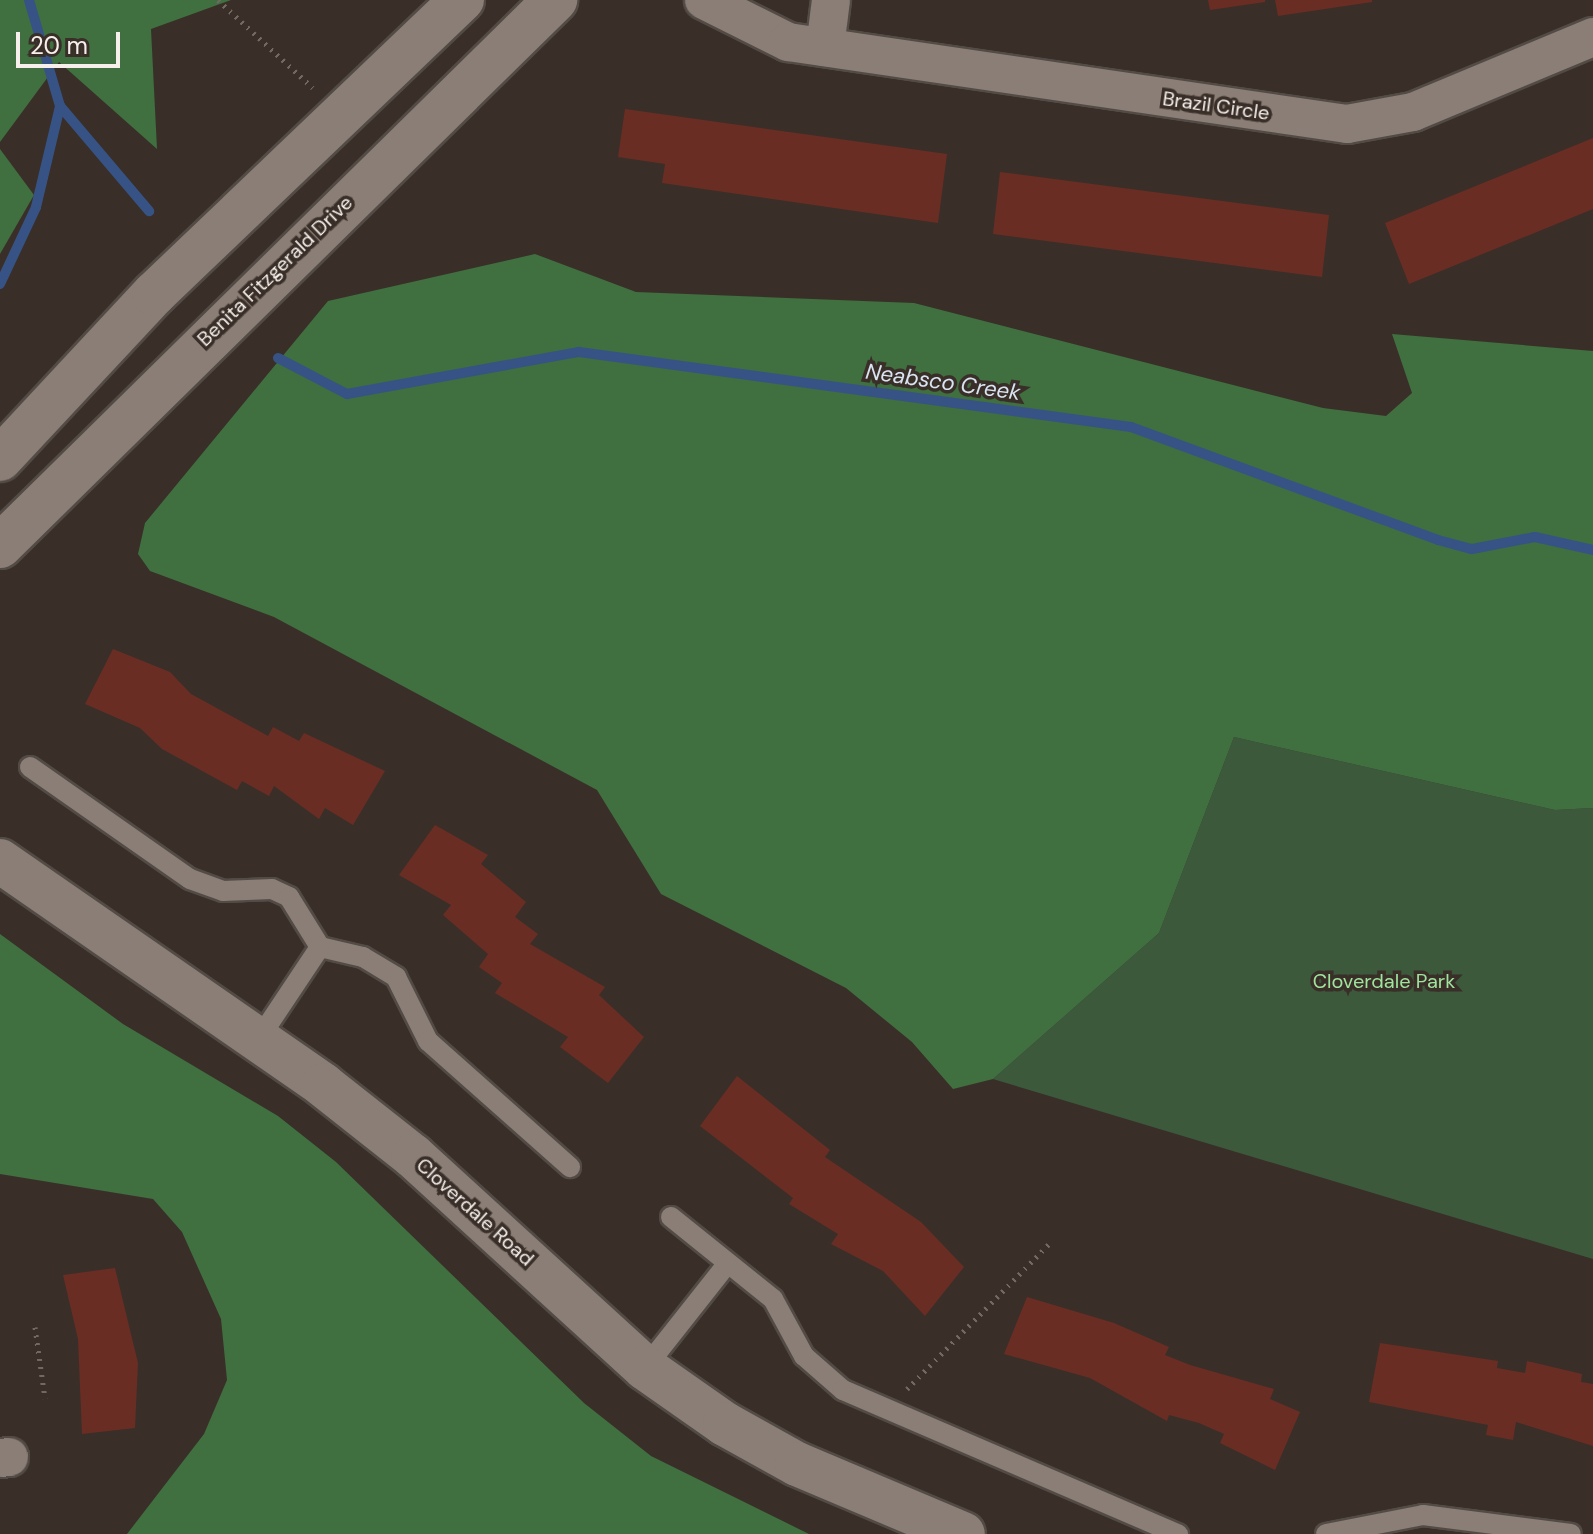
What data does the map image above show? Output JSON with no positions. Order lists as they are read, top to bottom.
{
  "streets": {
    "main road": ["Benita Fitzgerald Drive", "Cloverdale Road"],
    "street": ["Brazil Circle"]
  },
  "water": ["Neabsco Creek"],
  "parks": ["Cloverdale Park"],
  "scale_bar": "20 m"
}
